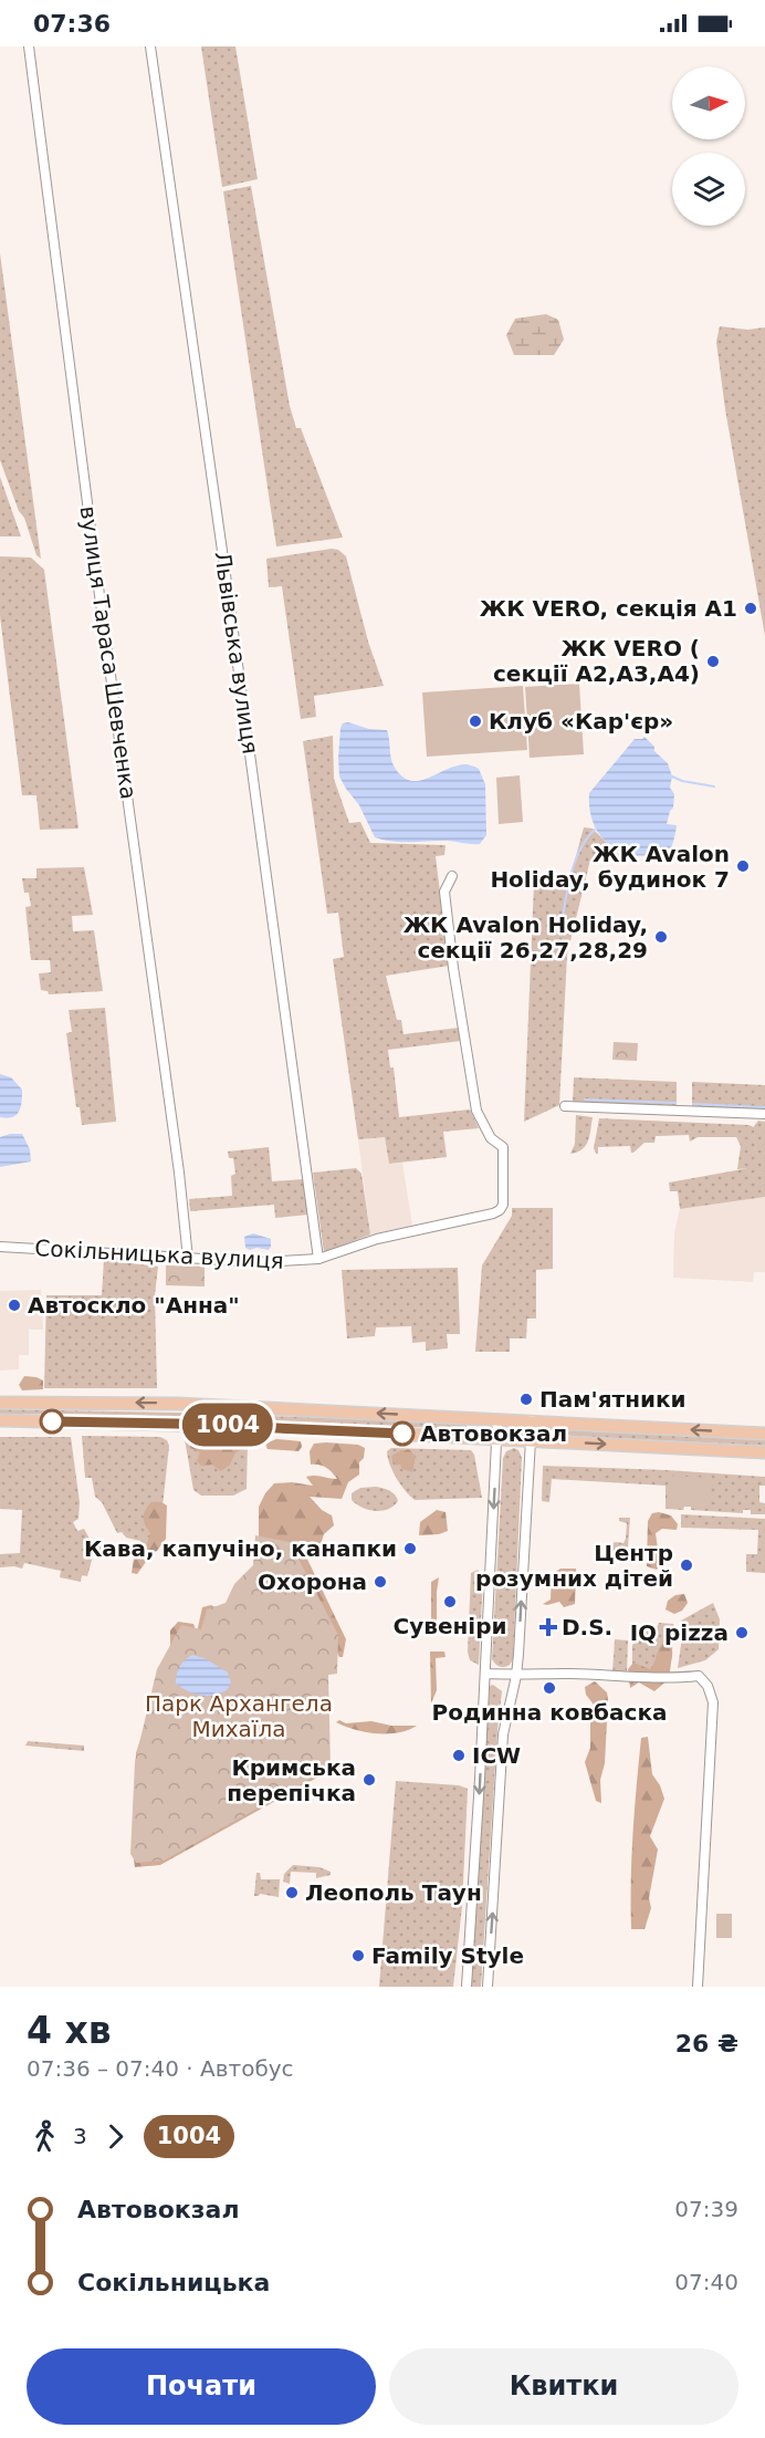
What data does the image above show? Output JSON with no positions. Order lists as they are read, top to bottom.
{
  "streets": {
    "street": ["вулиця Тараса Шевченка", "Львівська вулиця", "Сокільницька вулиця"]
  },
  "crossings": [
    ["вулиця Тараса Шевченка", "Сокільницька вулиця"],
    ["Львівська вулиця", "Сокільницька вулиця"]
  ],
  "parks": ["Парк Архангела Михаїла"],
  "places": {
    "other": [
      "ЖК VERO, секція А1",
      "ЖК VERO ( секції А2,А3,А4)",
      "Клуб «Кар'єр»",
      "ЖК Avalon Holiday, будинок 7",
      "ЖК Avalon Holiday, секції 26,27,28,29",
      "Автоскло \"Анна\"",
      "Пам'ятники",
      "Автовокзал",
      "Кава, капучіно, канапки",
      "Центр розумних дітей",
      "Охорона",
      "Сувеніри",
      "IQ pizza",
      "Родинна ковбаска",
      "ICW",
      "Кримська перепічка",
      "Леополь Таун",
      "Family Style"
    ],
    "health": ["D.S."]
  },
  "lines": ["bus line 1004"],
  "north": "right",
  "page": {
    "status": "07:36",
    "on_map": "1004",
    "heading": ["4 хв", "07:36 – 07:40 · Автобус", "26 ₴"],
    "legs": ["3", "1004"],
    "list": [
      {
        "name": "Автовокзал",
        "value": "07:39"
      },
      {
        "name": "Сокільницька",
        "value": "07:40"
      }
    ],
    "buttons": ["Почати", "Квитки"]
  }
}
